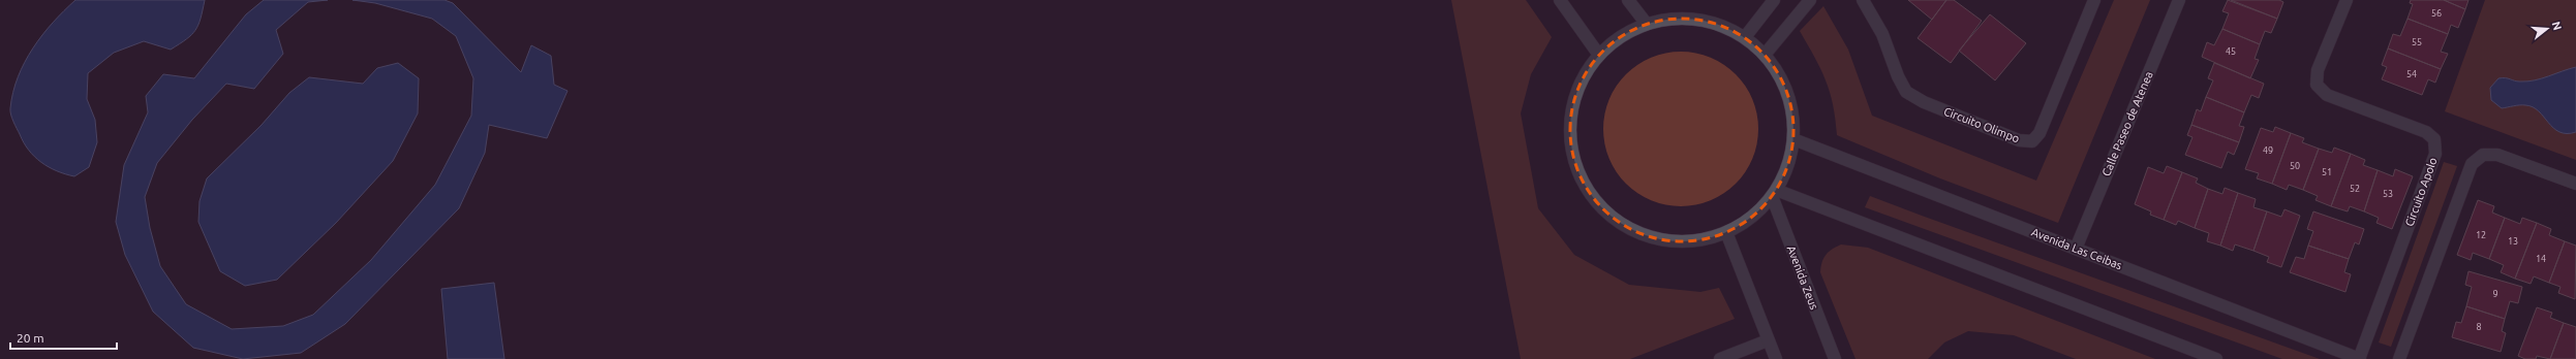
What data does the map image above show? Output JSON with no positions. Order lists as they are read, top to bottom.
{
  "streets": {
    "street": [
      "Calle Paseo de Atenea",
      "Circuito Olimpo",
      "Circuito Apolo",
      "Avenida Las Ceibas",
      "Avenida Zeus"
    ]
  },
  "crossings": [
    ["Calle Paseo de Atenea", "Avenida Las Ceibas"],
    ["Circuito Apolo", "Avenida Las Ceibas"]
  ],
  "house_numbers": [
    "56",
    "55",
    "45",
    "54",
    "49",
    "50",
    "51",
    "52",
    "53",
    "12",
    "13",
    "14",
    "9",
    "8"
  ],
  "scale_bar": "20 m",
  "north": "right"
}
